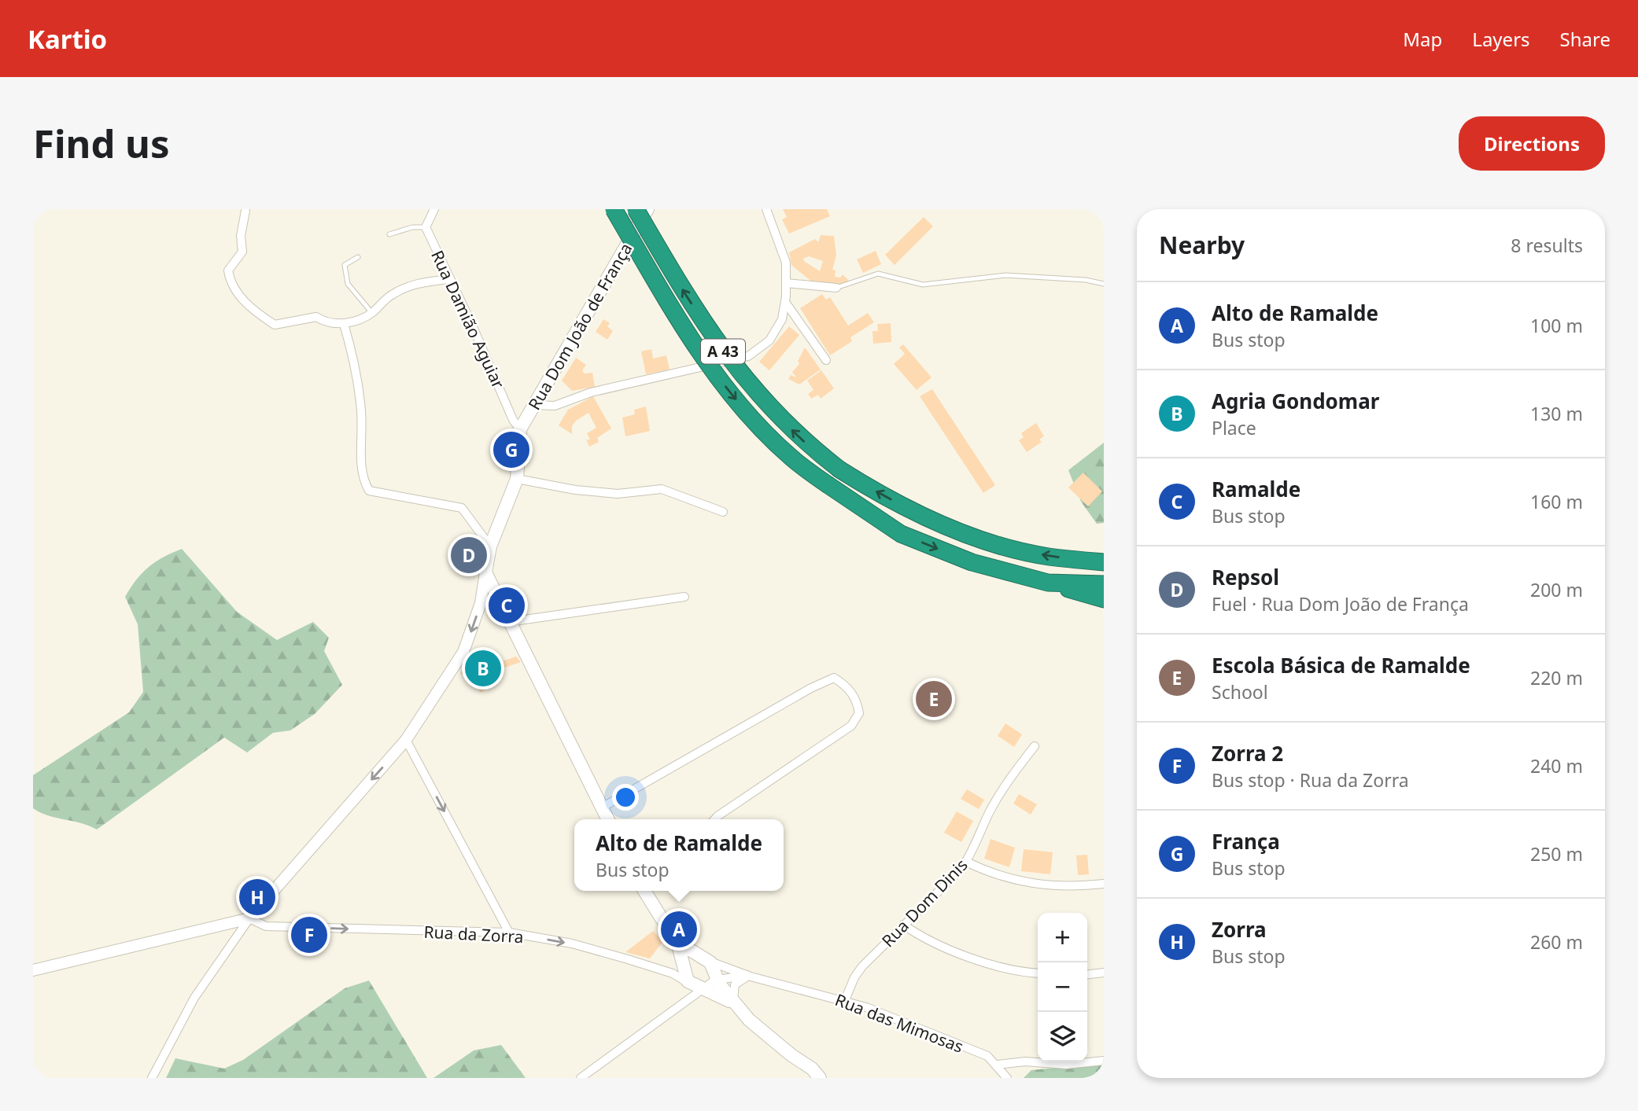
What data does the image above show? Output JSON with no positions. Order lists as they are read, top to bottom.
{
  "streets": {
    "highway": ["A 43"],
    "main road": ["Rua Dom João de França"],
    "street": [
      "Rua Damião Aguiar",
      "Rua Dom Dinis",
      "Rua da Zorra",
      "Rua das Mimosas"
    ]
  },
  "crossings": [
    ["Rua Damião Aguiar", "Rua Dom João de França"],
    ["Rua Dom Dinis", "Rua das Mimosas"],
    ["Rua da Zorra", "Rua das Mimosas"]
  ],
  "one_way": ["Rua da Zorra"],
  "page": {
    "header": "Kartio",
    "nav": ["Map", "Layers", "Share"],
    "buttons": "Directions",
    "title": "Find us",
    "heading": ["Nearby", "8 results"],
    "list": [
      {
        "mark": "A",
        "name": "Alto de Ramalde",
        "note": "Bus stop",
        "value": "100 m"
      },
      {
        "mark": "B",
        "name": "Agria Gondomar",
        "note": "Place",
        "value": "130 m"
      },
      {
        "mark": "C",
        "name": "Ramalde",
        "note": "Bus stop",
        "value": "160 m"
      },
      {
        "mark": "D",
        "name": "Repsol",
        "note": "Fuel · Rua Dom João de França",
        "value": "200 m"
      },
      {
        "mark": "E",
        "name": "Escola Básica de Ramalde",
        "note": "School",
        "value": "220 m"
      },
      {
        "mark": "F",
        "name": "Zorra 2",
        "note": "Bus stop · Rua da Zorra",
        "value": "240 m"
      },
      {
        "mark": "G",
        "name": "França",
        "note": "Bus stop",
        "value": "250 m"
      },
      {
        "mark": "H",
        "name": "Zorra",
        "note": "Bus stop",
        "value": "260 m"
      }
    ],
    "pins": [
      "G",
      "D",
      "C",
      "B",
      "E",
      "H",
      "A",
      "F"
    ],
    "popup": ["Alto de Ramalde", "Bus stop"],
    "map_buttons": ["+", "−"]
  }
}
